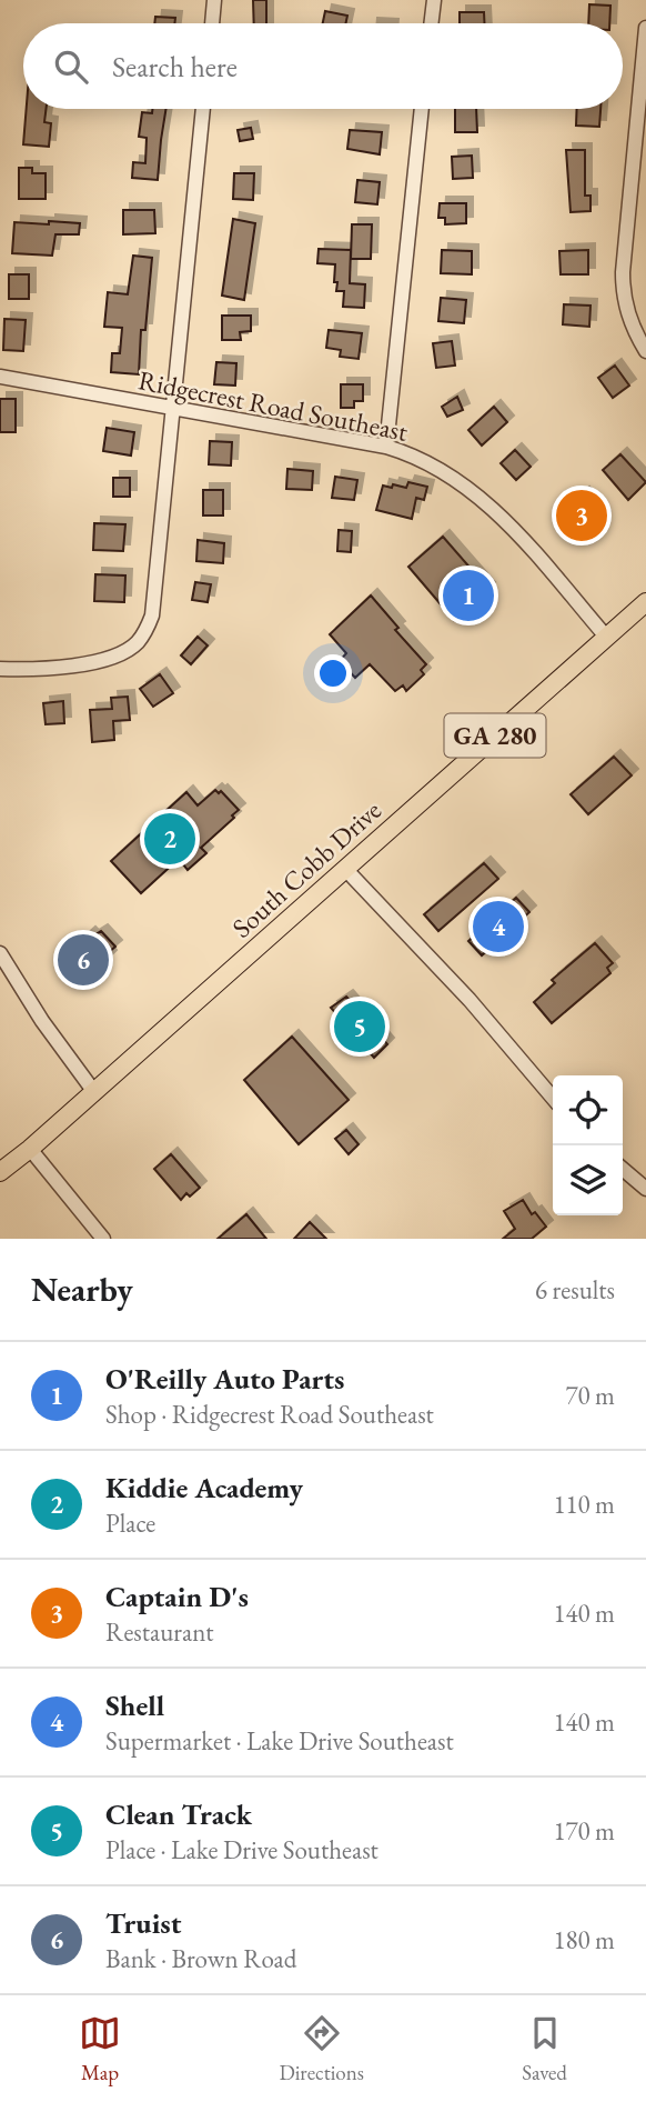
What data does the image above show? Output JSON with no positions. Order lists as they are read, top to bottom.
{
  "streets": {
    "main road": ["GA 280", "South Cobb Drive"],
    "street": ["Ridgecrest Road Southeast"]
  },
  "crossings": [
    ["Ridgecrest Road Southeast", "South Cobb Drive"]
  ],
  "page": {
    "search": "Search here",
    "pins": [
      "3",
      "1",
      "2",
      "4",
      "6",
      "5"
    ],
    "heading": ["Nearby", "6 results"],
    "list": [
      {
        "mark": "1",
        "name": "O'Reilly Auto Parts",
        "note": "Shop · Ridgecrest Road Southeast",
        "value": "70 m"
      },
      {
        "mark": "2",
        "name": "Kiddie Academy",
        "note": "Place",
        "value": "110 m"
      },
      {
        "mark": "3",
        "name": "Captain D's",
        "note": "Restaurant",
        "value": "140 m"
      },
      {
        "mark": "4",
        "name": "Shell",
        "note": "Supermarket · Lake Drive Southeast",
        "value": "140 m"
      },
      {
        "mark": "5",
        "name": "Clean Track",
        "note": "Place · Lake Drive Southeast",
        "value": "170 m"
      },
      {
        "mark": "6",
        "name": "Truist",
        "note": "Bank · Brown Road",
        "value": "180 m"
      }
    ],
    "nav": ["Map", "Directions", "Saved"]
  }
}
